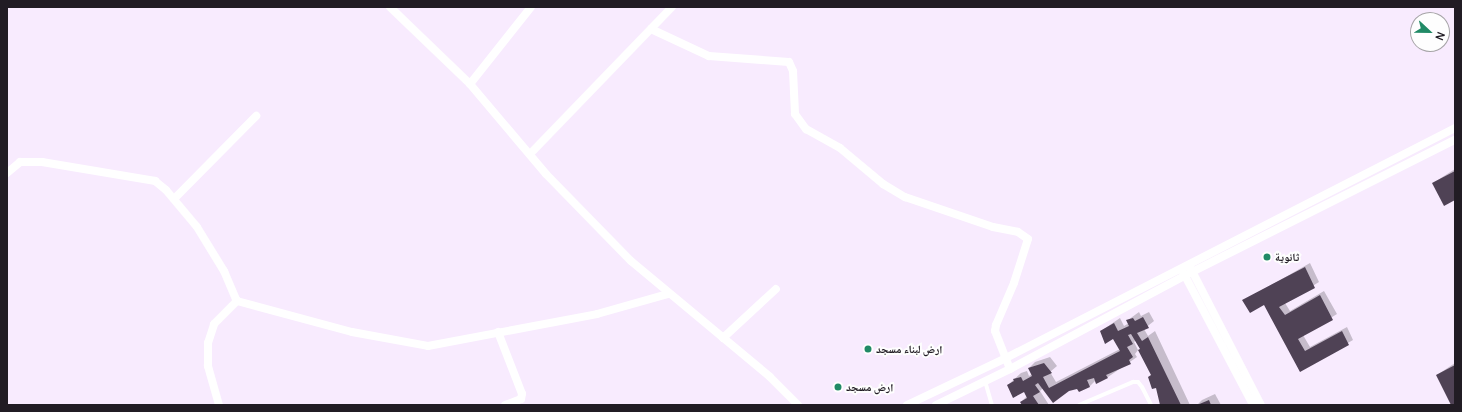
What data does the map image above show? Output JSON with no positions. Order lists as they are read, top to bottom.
{
  "places": ["ثانوية", "ارض لبناء مسجد", "ارض مسجد"],
  "north": "right"
}
